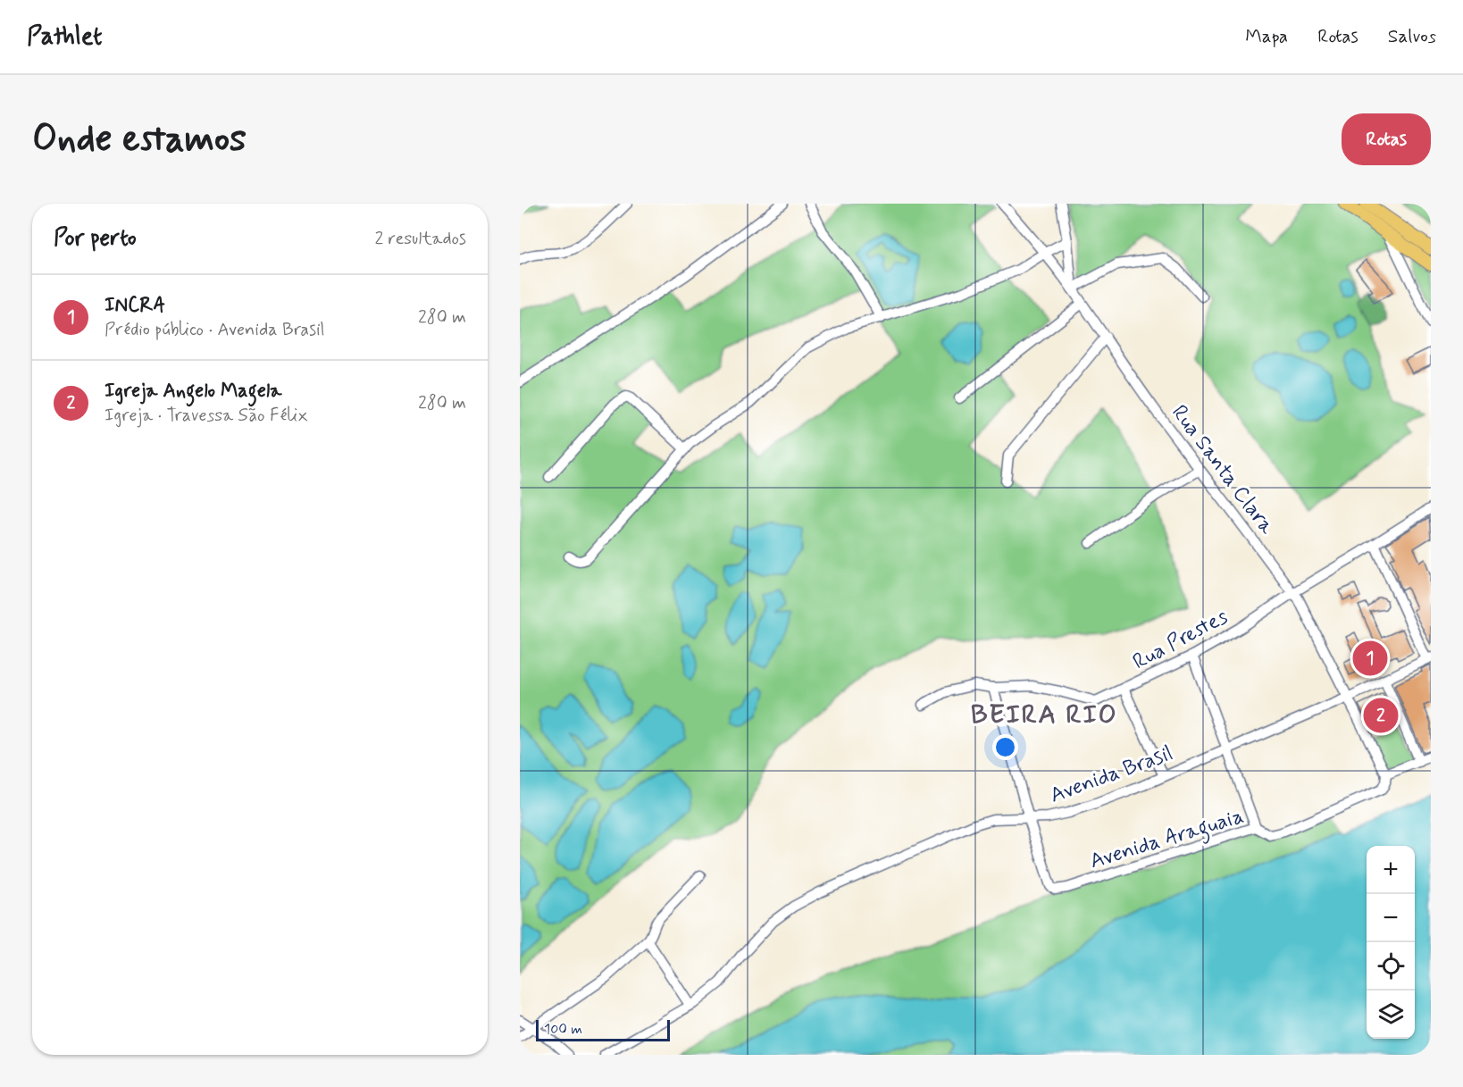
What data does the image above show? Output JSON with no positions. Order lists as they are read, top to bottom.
{
  "streets": {
    "street": [
      "Rua Santa Clara",
      "Rua Prestes",
      "Avenida Brasil",
      "Avenida Araguaia"
    ]
  },
  "crossings": [
    ["Rua Santa Clara", "Rua Prestes"],
    ["Rua Santa Clara", "Avenida Brasil"],
    ["Rua Santa Clara", "Avenida Araguaia"],
    ["Avenida Brasil", "Avenida Araguaia"]
  ],
  "districts": ["BEIRA RIO"],
  "scale_bar": "100 m",
  "page": {
    "header": "Pathlet",
    "nav": ["Mapa", "Rotas", "Salvos"],
    "buttons": "Rotas",
    "title": "Onde estamos",
    "heading": ["Por perto", "2 resultados"],
    "list": [
      {
        "mark": "1",
        "name": "INCRA",
        "note": "Prédio público · Avenida Brasil",
        "value": "280 m"
      },
      {
        "mark": "2",
        "name": "Igreja Angelo Magela",
        "note": "Igreja · Travessa São Félix",
        "value": "280 m"
      }
    ],
    "pins": ["1", "2"],
    "map_buttons": ["+", "−"],
    "scale": "100 m"
  }
}
